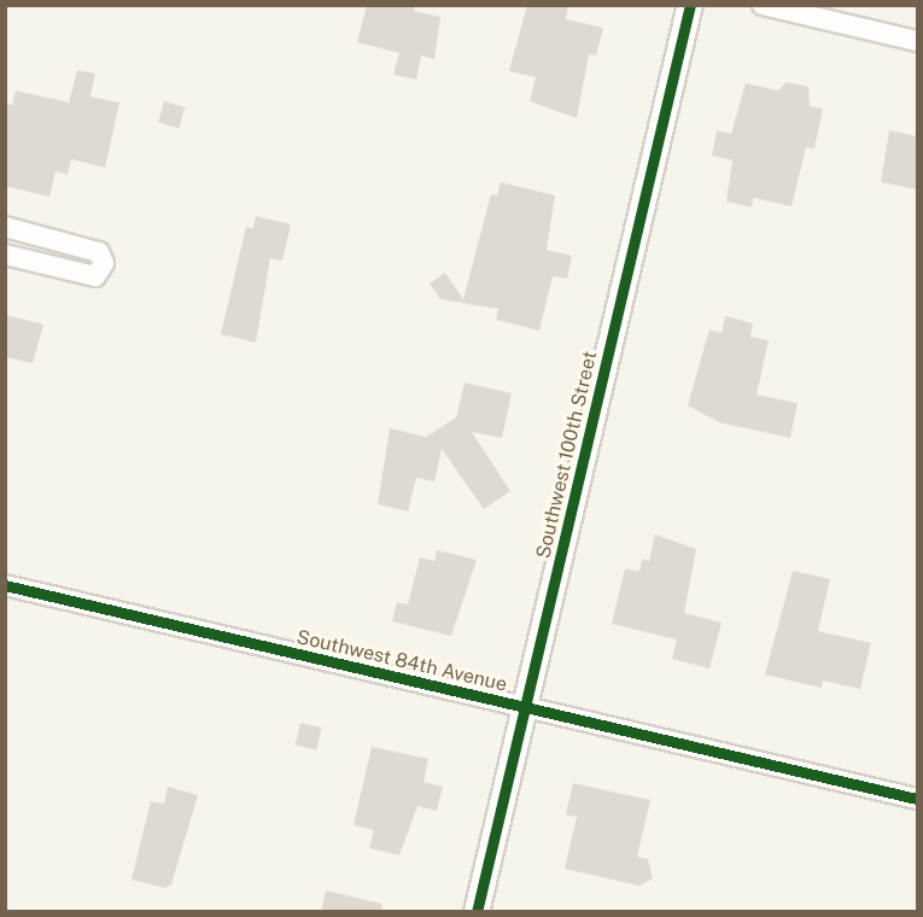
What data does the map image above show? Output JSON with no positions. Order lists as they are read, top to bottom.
{
  "streets": {
    "street": ["Southwest 100th Street", "Southwest 84th Avenue"]
  },
  "crossings": [
    ["Southwest 100th Street", "Southwest 84th Avenue"]
  ]
}
